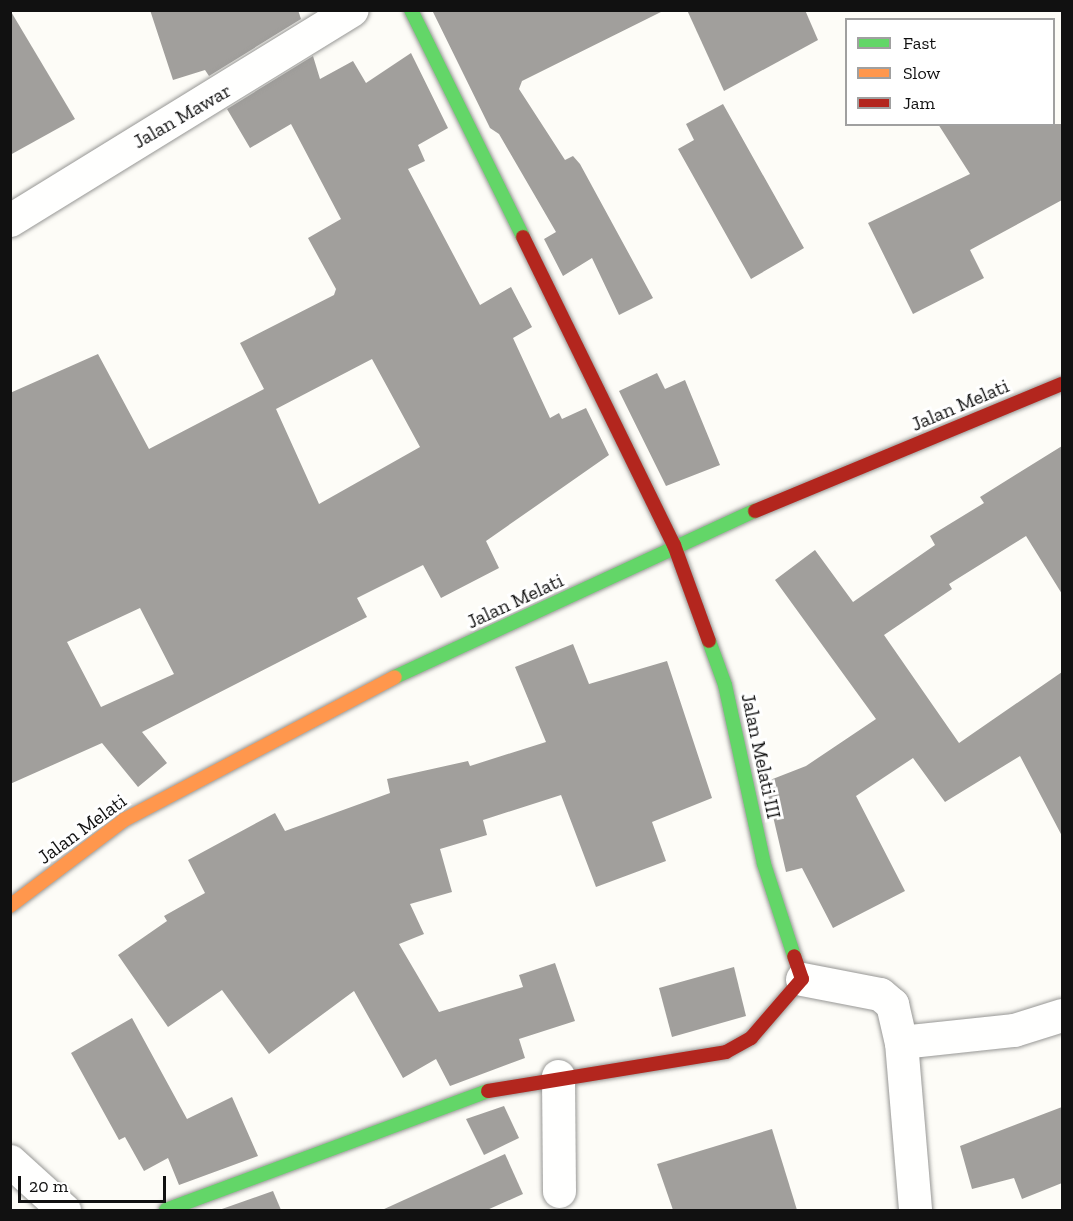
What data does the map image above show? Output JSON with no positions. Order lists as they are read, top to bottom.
{
  "streets": {
    "street": ["Jalan Mawar", "Jalan Melati", "Jalan Melati III"]
  },
  "crossings": [
    ["Jalan Melati", "Jalan Melati III"]
  ],
  "legend": ["Fast", "Slow", "Jam"],
  "scale_bar": "20 m"
}
